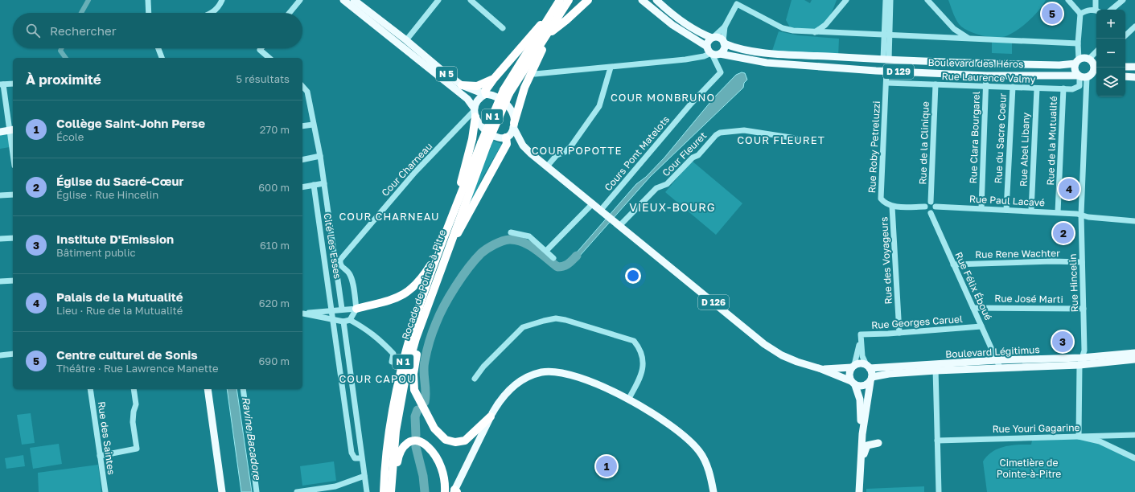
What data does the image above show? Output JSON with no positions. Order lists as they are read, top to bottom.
{
  "streets": {
    "highway": ["N 1", "Rocade de Pointe-à-Pitre"],
    "main road": [
      "Boulevard des Héros",
      "D 129",
      "N 5",
      "D 126",
      "Boulevard Légitimus"
    ],
    "street": [
      "Rue Laurence Valmy",
      "Rue Clara Bourgarel",
      "Rue du Sacre Coeur",
      "Rue de la Mutualité",
      "Rue de la Clinique",
      "Rue Roby Petreluzzi",
      "Rue Abel Libany",
      "Cours Pont Matelots",
      "Cour Fleuret",
      "Cour Charneau",
      "Rue Paul Lacavé",
      "Cité Les Esses",
      "Rue Rene Wachter",
      "Rue des Voyageurs",
      "Rue Hincelin",
      "Rue Félix Éboué",
      "Rue José Marti",
      "Rue Georges Caruel",
      "Rue Youri Gagarine",
      "Rue des Saintes"
    ]
  },
  "crossings": [
    ["Boulevard des Héros", "D 129"],
    ["Boulevard des Héros", "Rue Laurence Valmy"],
    ["Boulevard des Héros", "Rue Clara Bourgarel"],
    ["Boulevard des Héros", "Cours Pont Matelots"],
    ["Boulevard des Héros", "Rue Hincelin"],
    ["D 129", "Rue Laurence Valmy"],
    ["D 129", "Cours Pont Matelots"],
    ["D 129", "Rue Hincelin"],
    ["N 5", "Cour Charneau"],
    ["N 5", "D 126"],
    ["Rue Laurence Valmy", "Rue Clara Bourgarel"],
    ["Rue Laurence Valmy", "Rue du Sacre Coeur"],
    ["Rue Laurence Valmy", "Rue de la Mutualité"],
    ["Rue Laurence Valmy", "Rue de la Clinique"],
    ["Rue Laurence Valmy", "Rue Roby Petreluzzi"],
    ["Rue Laurence Valmy", "Rue Abel Libany"],
    ["Rue Laurence Valmy", "Rue Hincelin"],
    ["N 1", "Rocade de Pointe-à-Pitre"],
    ["Rue Clara Bourgarel", "Rue Paul Lacavé"],
    ["Rue du Sacre Coeur", "Rue Paul Lacavé"],
    ["Rue de la Mutualité", "Rue Paul Lacavé"],
    ["Rue de la Clinique", "Rue Paul Lacavé"],
    ["Rue de la Clinique", "Rue Félix Éboué"],
    ["Rue Roby Petreluzzi", "Rue des Voyageurs"],
    ["Rue Abel Libany", "Rue Paul Lacavé"],
    ["Cours Pont Matelots", "D 126"],
    ["Cour Fleuret", "D 126"],
    ["Cour Charneau", "D 126"],
    ["Rue Paul Lacavé", "Rue Hincelin"],
    ["Rue Paul Lacavé", "Rue Félix Éboué"],
    ["Rue Rene Wachter", "Rue Hincelin"],
    ["Rue Rene Wachter", "Rue Félix Éboué"],
    ["Rue des Voyageurs", "Rue Georges Caruel"],
    ["Rue Hincelin", "Rue José Marti"],
    ["Rue Hincelin", "Boulevard Légitimus"],
    ["Rue Hincelin", "Rue Youri Gagarine"],
    ["Rue Félix Éboué", "Rue José Marti"],
    ["Rue Félix Éboué", "Rue Georges Caruel"],
    ["Rue Félix Éboué", "Boulevard Légitimus"],
    ["D 126", "Boulevard Légitimus"]
  ],
  "districts": [
    "COUR MONBRUNO",
    "COUR FLEURET",
    "COUR POPOTTE",
    "VIEUX-BOURG",
    "COUR CHARNEAU",
    "COUR CAPOU"
  ],
  "water": ["Ravine Bacadore"],
  "parks": ["Cimetière de Pointe-à-Pitre"],
  "page": {
    "pins": [
      "5",
      "4",
      "2",
      "3",
      "1"
    ],
    "map_buttons": ["+", "−"],
    "search": "Rechercher",
    "heading": ["À proximité", "5 résultats"],
    "list": [
      {
        "mark": "1",
        "name": "Collège Saint-John Perse",
        "note": "École",
        "value": "270 m"
      },
      {
        "mark": "2",
        "name": "Église du Sacré-Cœur",
        "note": "Église · Rue Hincelin",
        "value": "600 m"
      },
      {
        "mark": "3",
        "name": "Institute D'Emission",
        "note": "Bâtiment public",
        "value": "610 m"
      },
      {
        "mark": "4",
        "name": "Palais de la Mutualité",
        "note": "Lieu · Rue de la Mutualité",
        "value": "620 m"
      },
      {
        "mark": "5",
        "name": "Centre culturel de Sonis",
        "note": "Théâtre · Rue Lawrence Manette",
        "value": "690 m"
      }
    ]
  }
}
